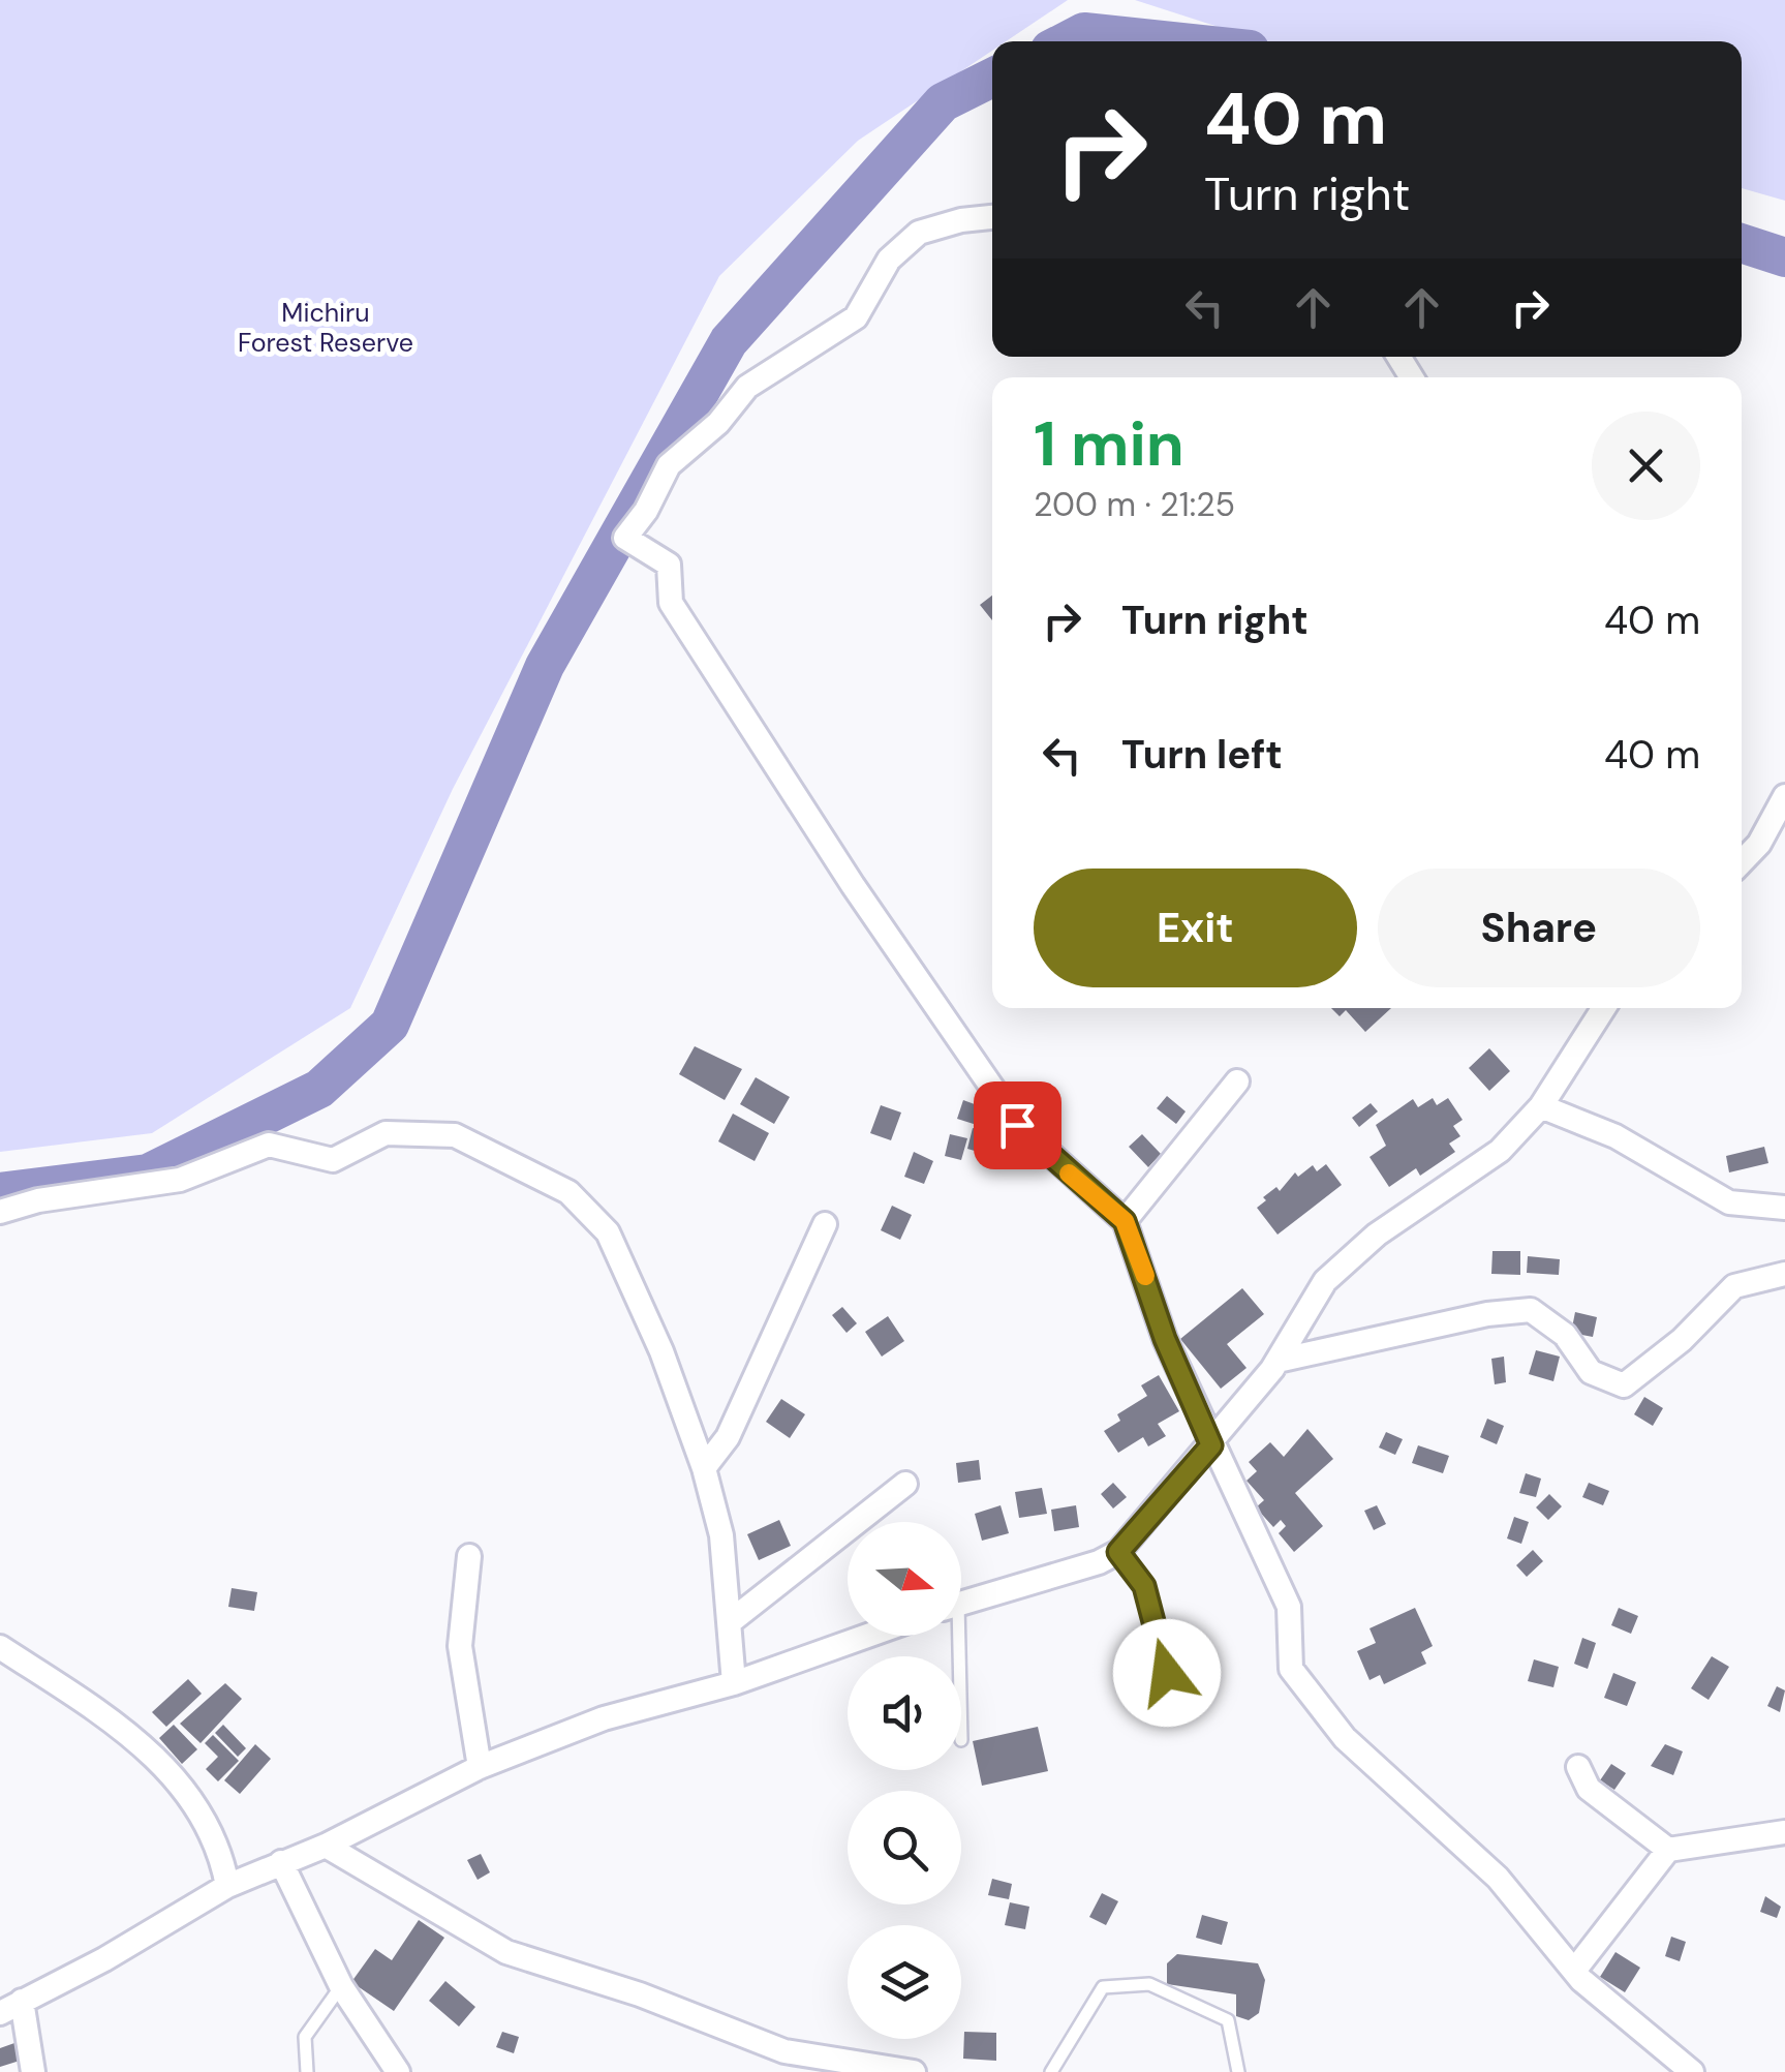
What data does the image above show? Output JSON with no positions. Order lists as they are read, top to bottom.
{
  "parks": ["Michiru Forest Reserve"],
  "north": "right",
  "page": {
    "turn": ["40 m", "Turn right"],
    "heading": ["1 min", "200 m · 21:25"],
    "list": [
      {
        "name": "Turn right",
        "value": "40 m"
      },
      {
        "name": "Turn left",
        "value": "40 m"
      }
    ],
    "buttons": ["Exit", "Share"]
  }
}
